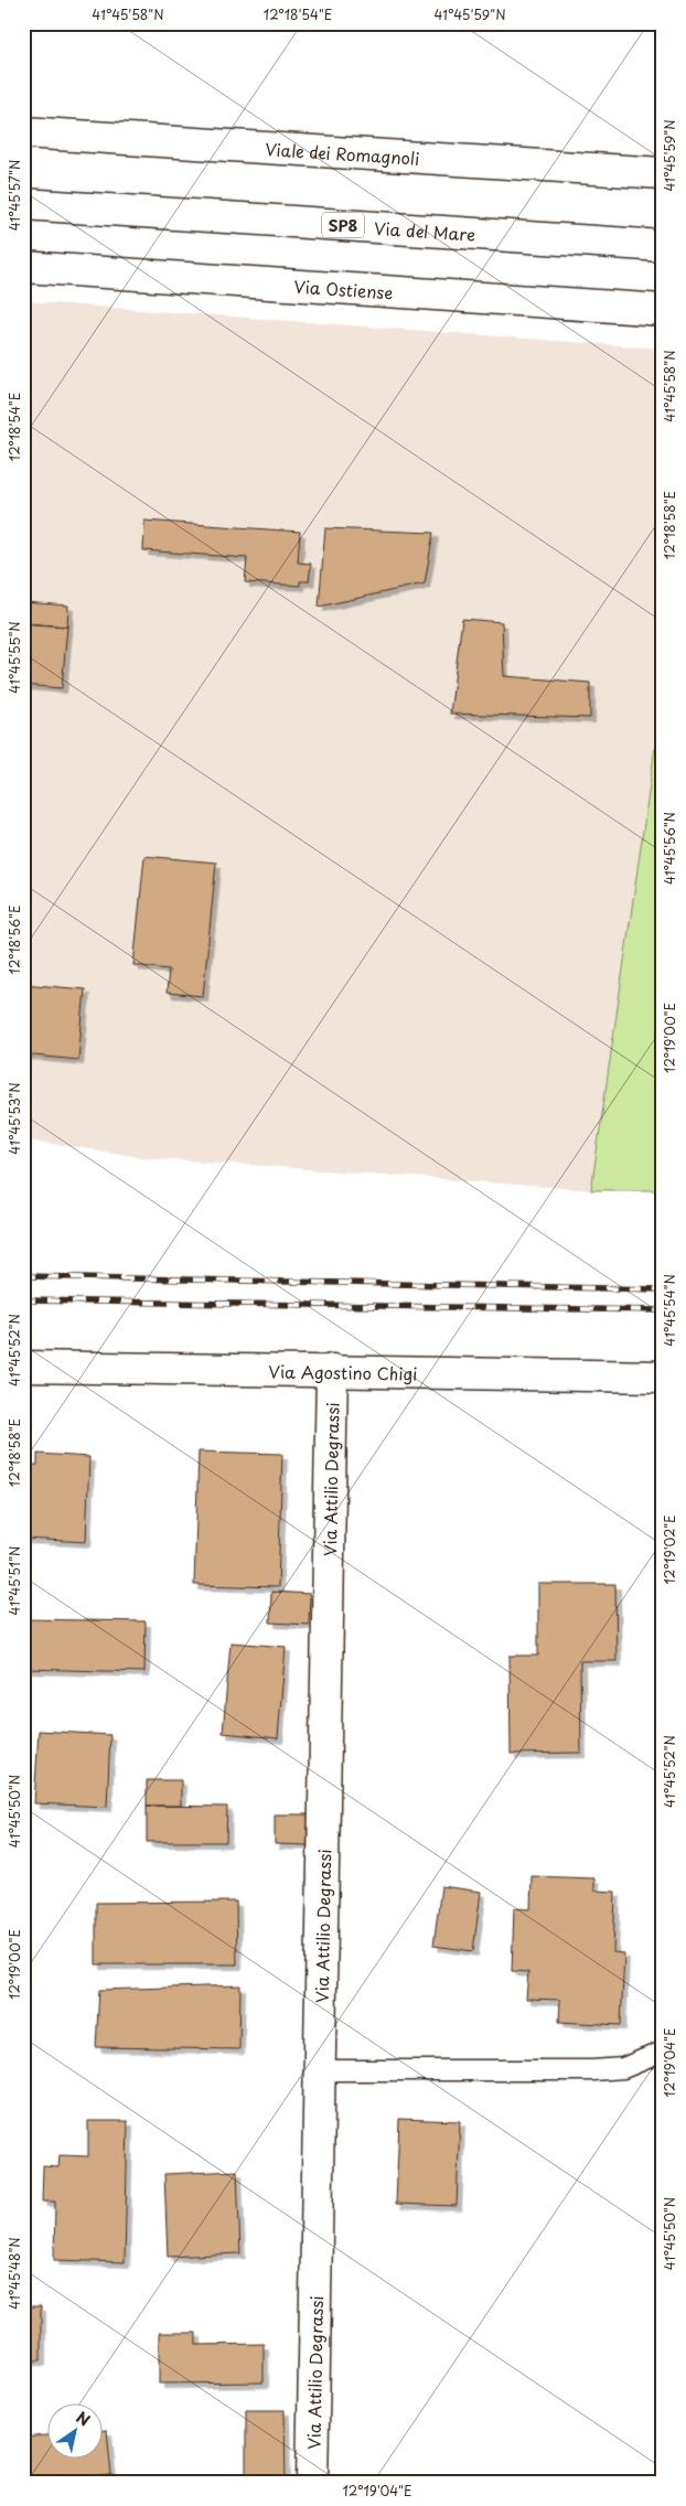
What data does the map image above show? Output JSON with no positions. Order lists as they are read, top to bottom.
{
  "streets": {
    "main road": [
      "Viale dei Romagnoli",
      "SP8",
      "Via del Mare",
      "Via Ostiense",
      "Via Agostino Chigi",
      "Via Attilio Degrassi"
    ]
  },
  "crossings": [
    ["Via Agostino Chigi", "Via Attilio Degrassi"]
  ],
  "north": "top right",
  "coordinates": [
    "41°45'58\"N",
    "12°18'54\"E",
    "41°45'59\"N",
    "41°45'57\"N",
    "12°18'58\"E",
    "41°45'55\"N",
    "41°45'56\"N",
    "12°18'56\"E",
    "12°19'00\"E",
    "41°45'53\"N",
    "41°45'54\"N",
    "41°45'52\"N",
    "12°19'02\"E",
    "41°45'51\"N",
    "41°45'50\"N",
    "12°19'04\"E",
    "41°45'48\"N"
  ]
}
